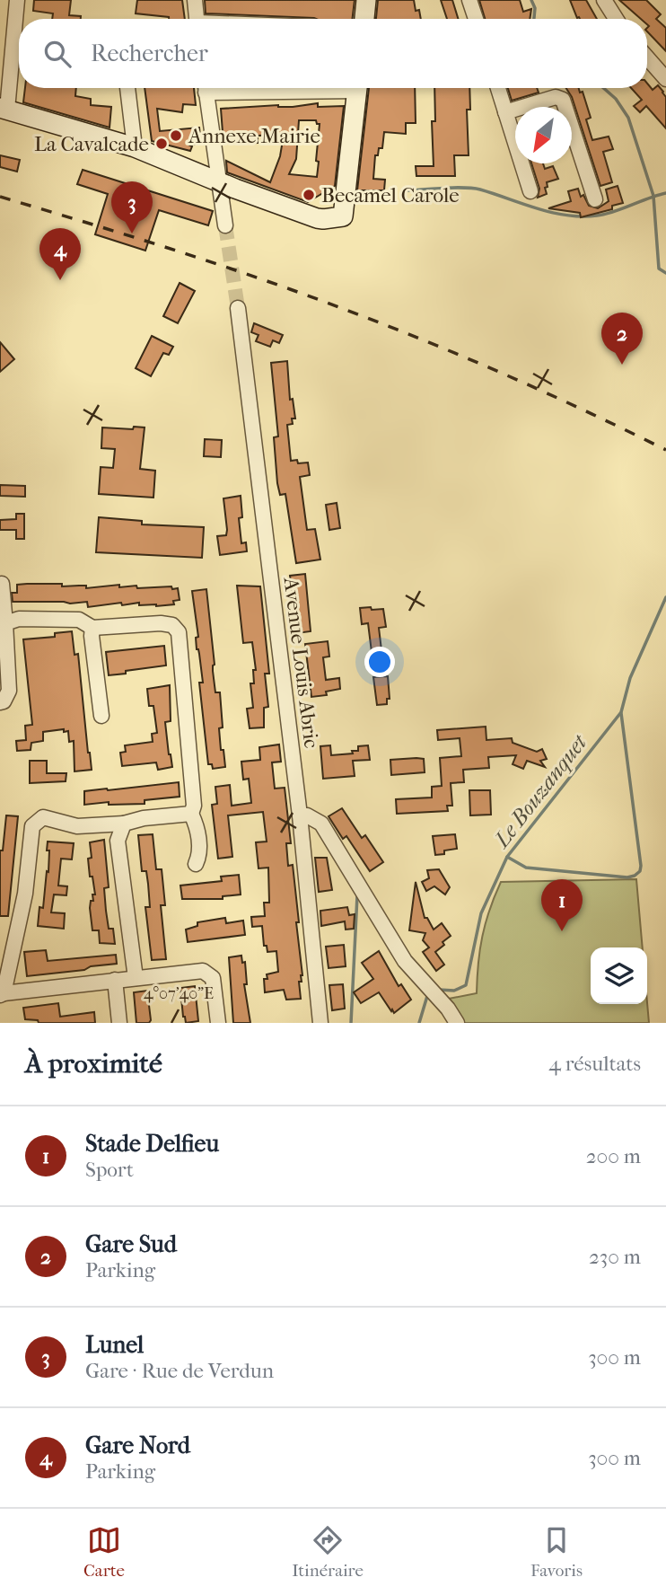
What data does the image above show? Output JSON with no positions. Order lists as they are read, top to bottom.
{
  "streets": {
    "street": ["Avenue Louis Abric"]
  },
  "water": ["Le Bouzanquet"],
  "places": ["Annexe Mairie", "La Cavalcade", "Becamel Carole"],
  "north": "bottom left",
  "page": {
    "search": "Rechercher",
    "pins": [
      "3",
      "4",
      "2",
      "1"
    ],
    "heading": ["À proximité", "4 résultats"],
    "list": [
      {
        "mark": "1",
        "name": "Stade Delfieu",
        "note": "Sport",
        "value": "200 m"
      },
      {
        "mark": "2",
        "name": "Gare Sud",
        "note": "Parking",
        "value": "230 m"
      },
      {
        "mark": "3",
        "name": "Lunel",
        "note": "Gare · Rue de Verdun",
        "value": "300 m"
      },
      {
        "mark": "4",
        "name": "Gare Nord",
        "note": "Parking",
        "value": "300 m"
      }
    ],
    "nav": ["Carte", "Itinéraire", "Favoris"]
  },
  "coordinates": ["4°07'40\"E"]
}
